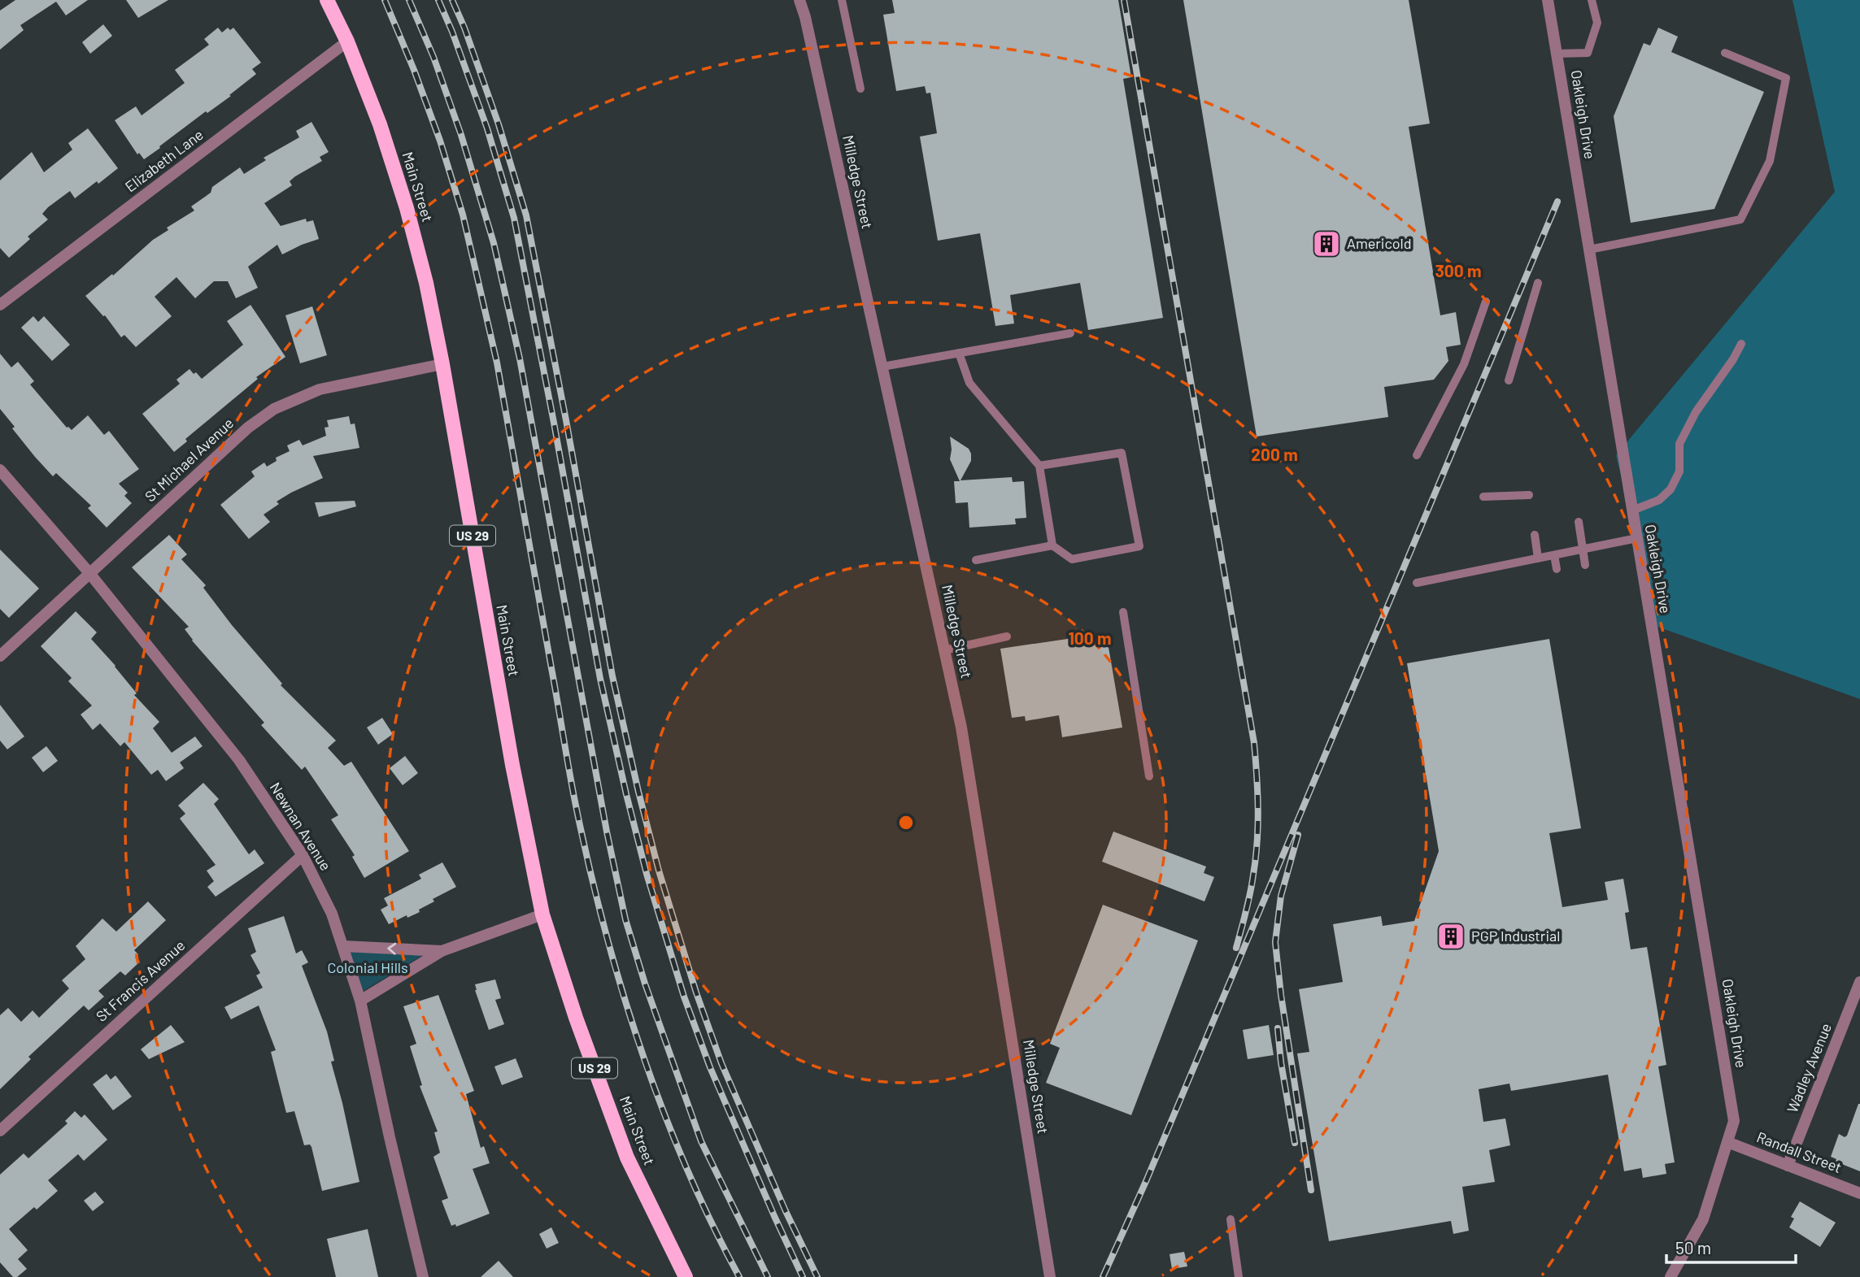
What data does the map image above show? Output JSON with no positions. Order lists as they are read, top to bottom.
{
  "streets": {
    "main road": ["Main Street", "US 29"],
    "street": [
      "Oakleigh Drive",
      "Elizabeth Lane",
      "Milledge Street",
      "St Michael Avenue",
      "Newnan Avenue",
      "St Francis Avenue",
      "Wadley Avenue",
      "Randall Street"
    ]
  },
  "crossings": [
    ["Oakleigh Drive", "Randall Street"],
    ["Elizabeth Lane", "Main Street"],
    ["Main Street", "St Michael Avenue"],
    ["St Michael Avenue", "Newnan Avenue"],
    ["Newnan Avenue", "St Francis Avenue"],
    ["Wadley Avenue", "Randall Street"]
  ],
  "parks": ["Colonial Hills"],
  "places": {
    "building": ["Americold", "PGP Industrial"]
  },
  "scale_bar": "50 m",
  "rings": ["300 m", "200 m", "100 m"]
}
